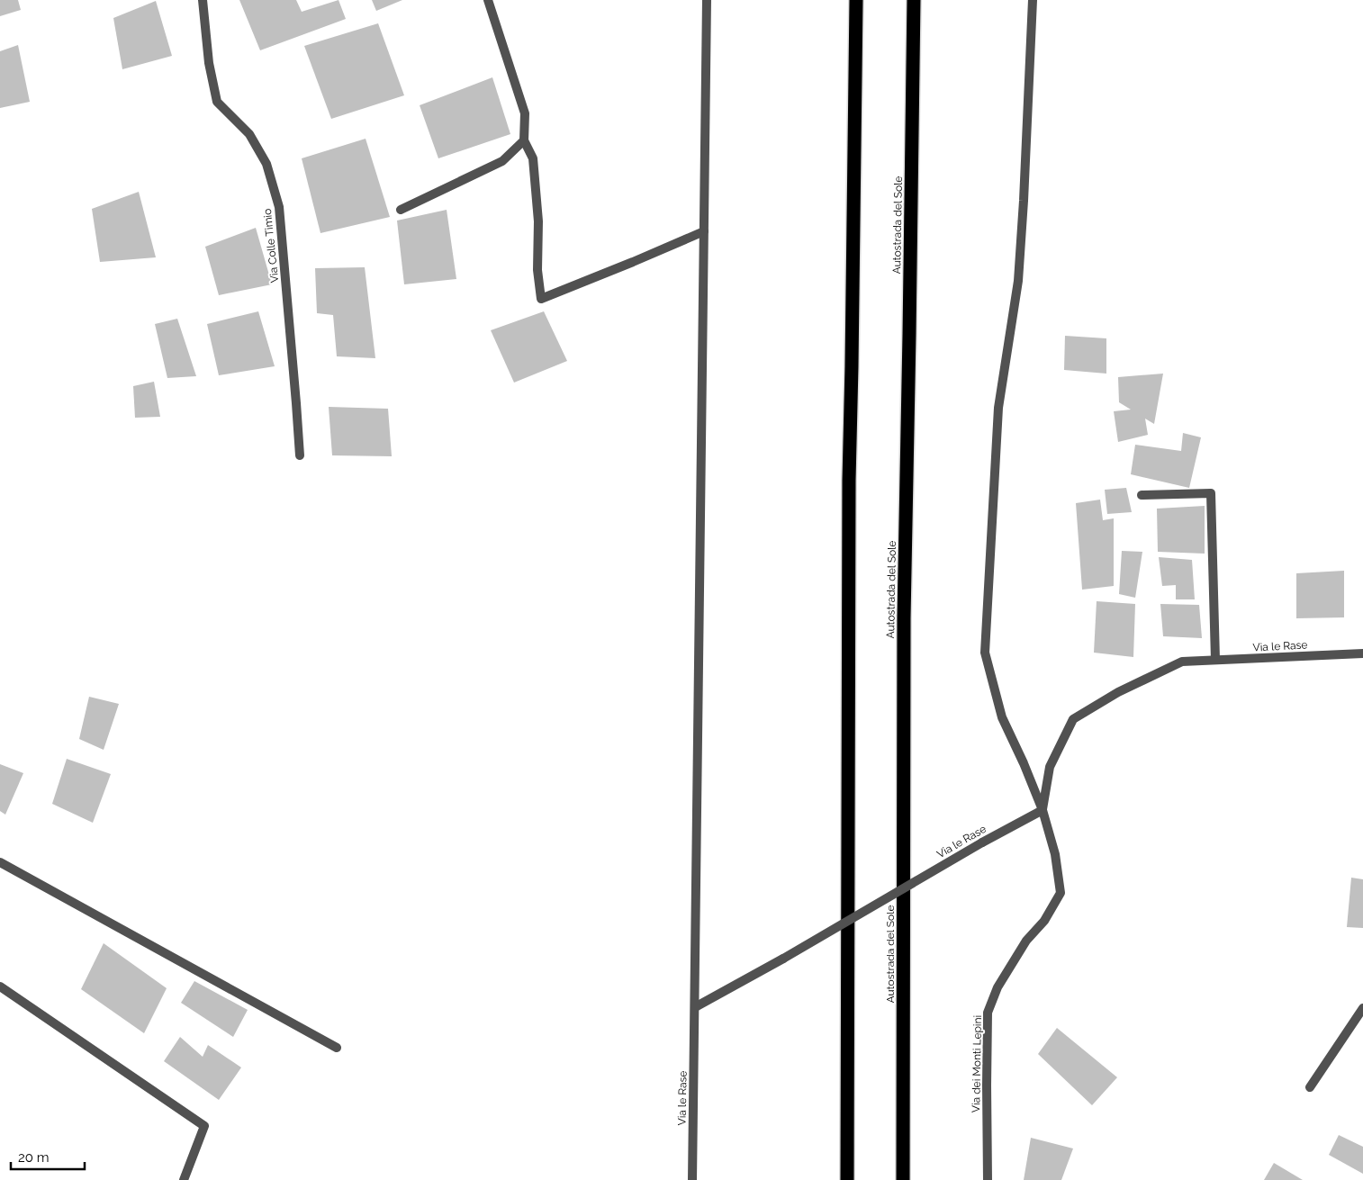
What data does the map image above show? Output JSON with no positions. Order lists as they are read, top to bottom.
{
  "streets": {
    "highway": ["Autostrada del Sole"],
    "street": ["Via Colle Timio", "Via le Rase", "Via dei Monti Lepini"]
  },
  "crossings": [
    ["Via le Rase", "Via dei Monti Lepini"]
  ],
  "scale_bar": "20 m"
}
